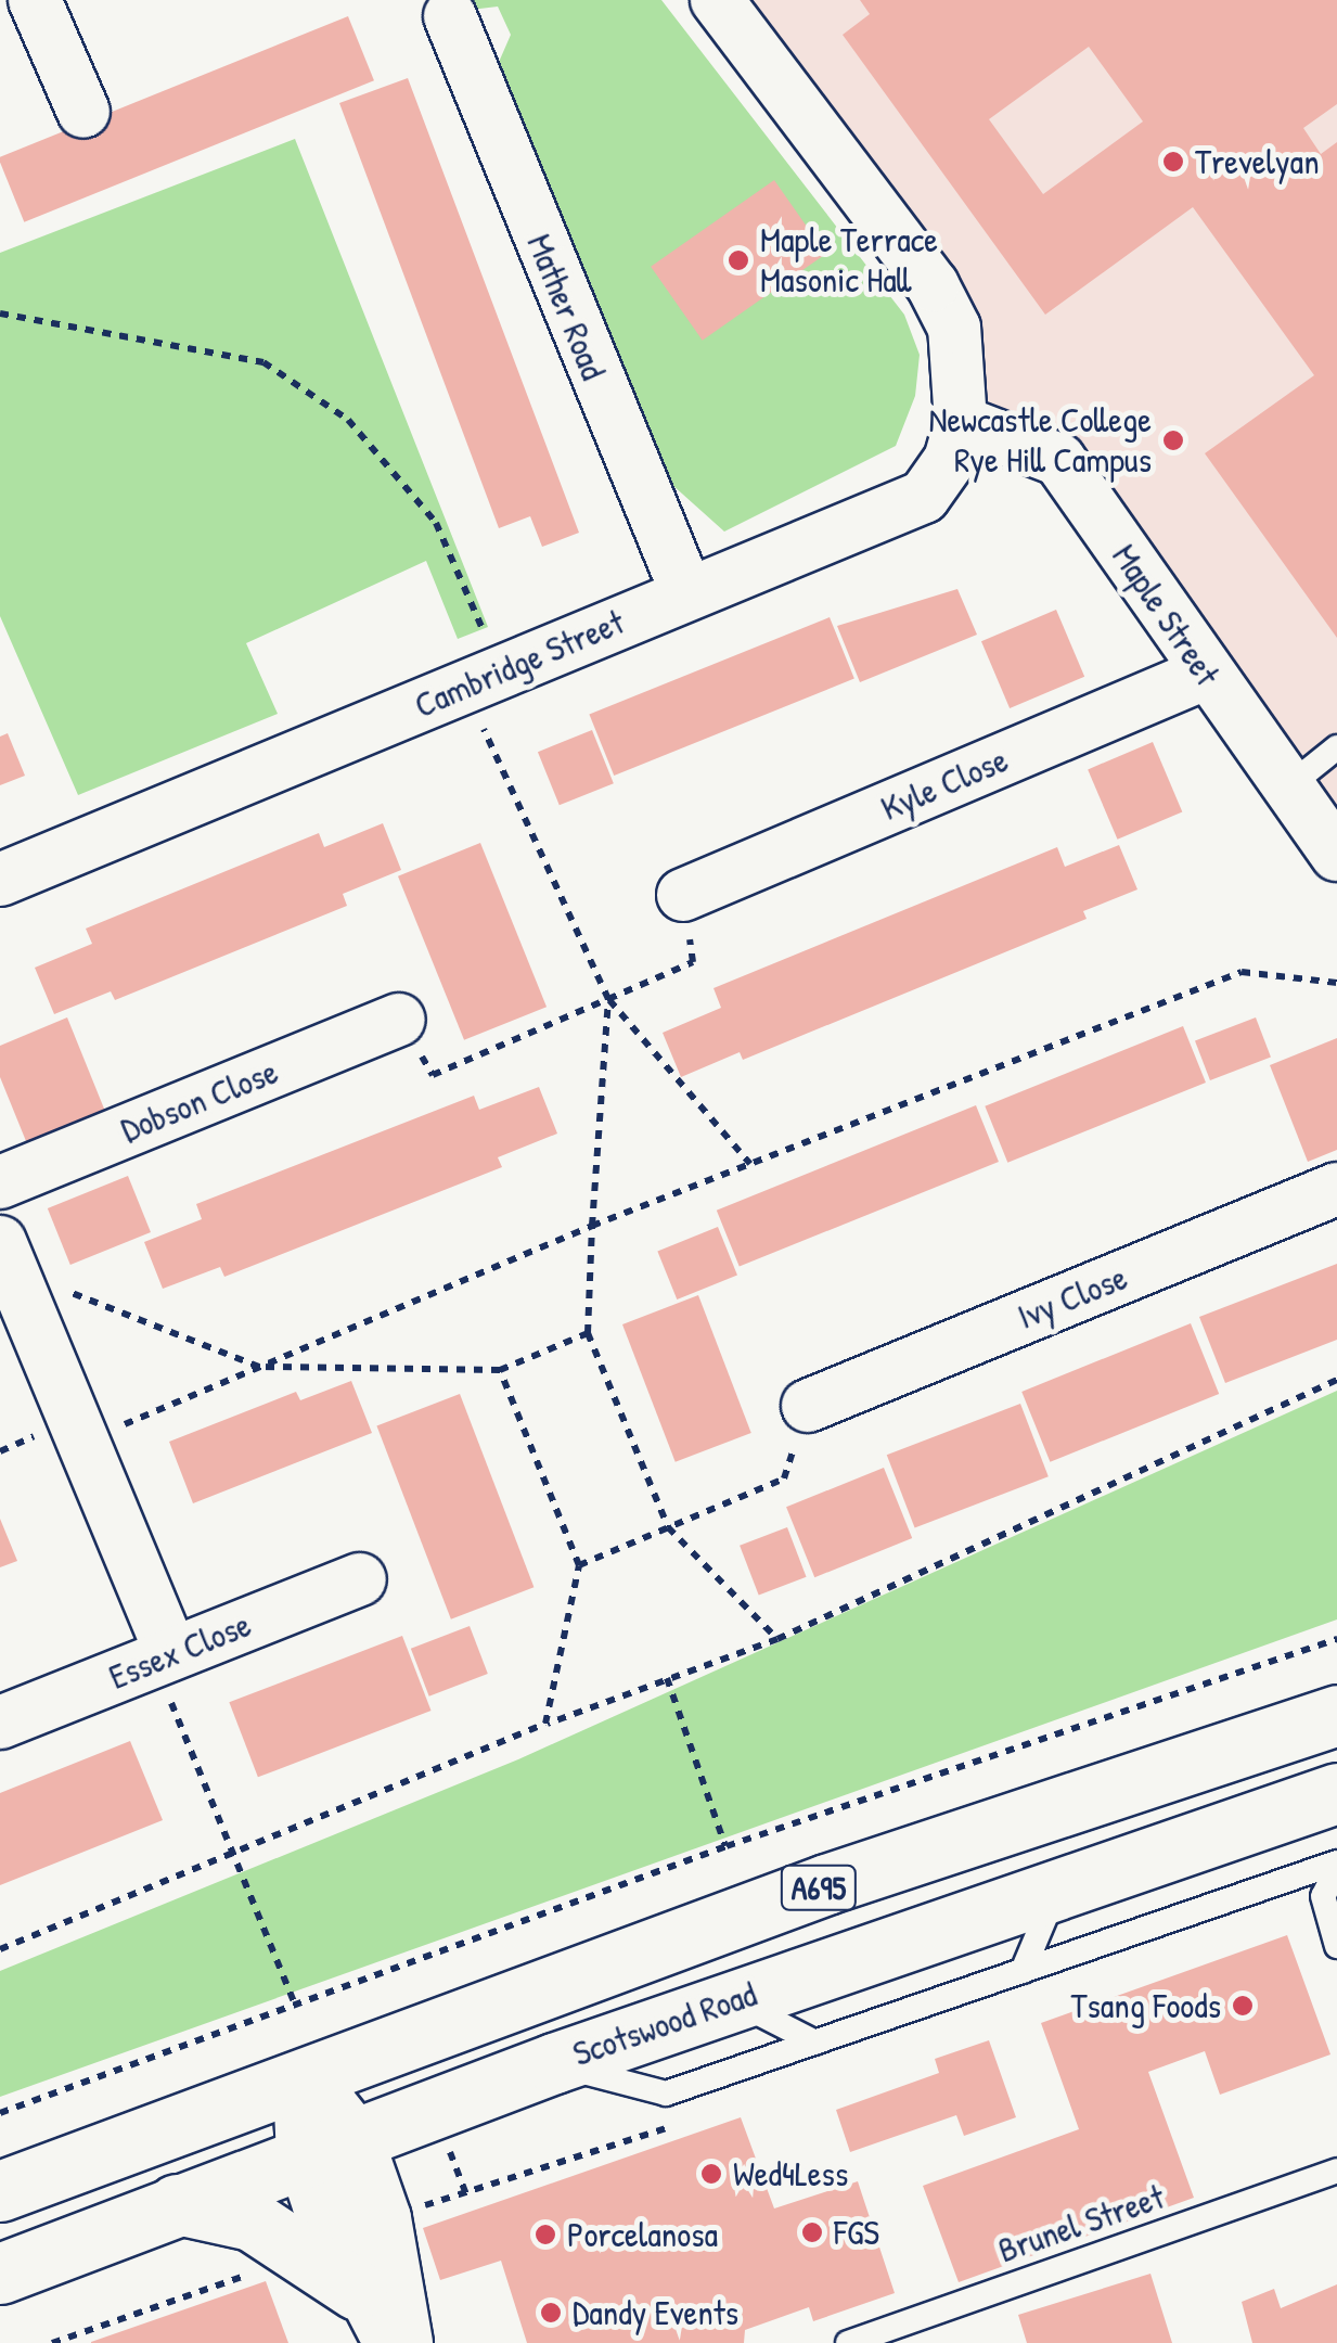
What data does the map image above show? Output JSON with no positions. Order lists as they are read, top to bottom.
{
  "streets": {
    "main road": ["A695", "Scotswood Road"],
    "street": [
      "Mather Road",
      "Maple Street",
      "Cambridge Street",
      "Kyle Close",
      "Dobson Close",
      "Ivy Close",
      "Essex Close"
    ],
    "lane": ["Brunel Street"]
  },
  "crossings": [
    ["Mather Road", "Cambridge Street"],
    ["Maple Street", "Cambridge Street"],
    ["Maple Street", "Kyle Close"]
  ],
  "places": [
    "Trevelyan",
    "Maple Terrace Masonic Hall",
    "Newcastle College Rye Hill Campus",
    "Tsang Foods",
    "Wed4Less",
    "FGS",
    "Porcelanosa",
    "Dandy Events"
  ]
}
